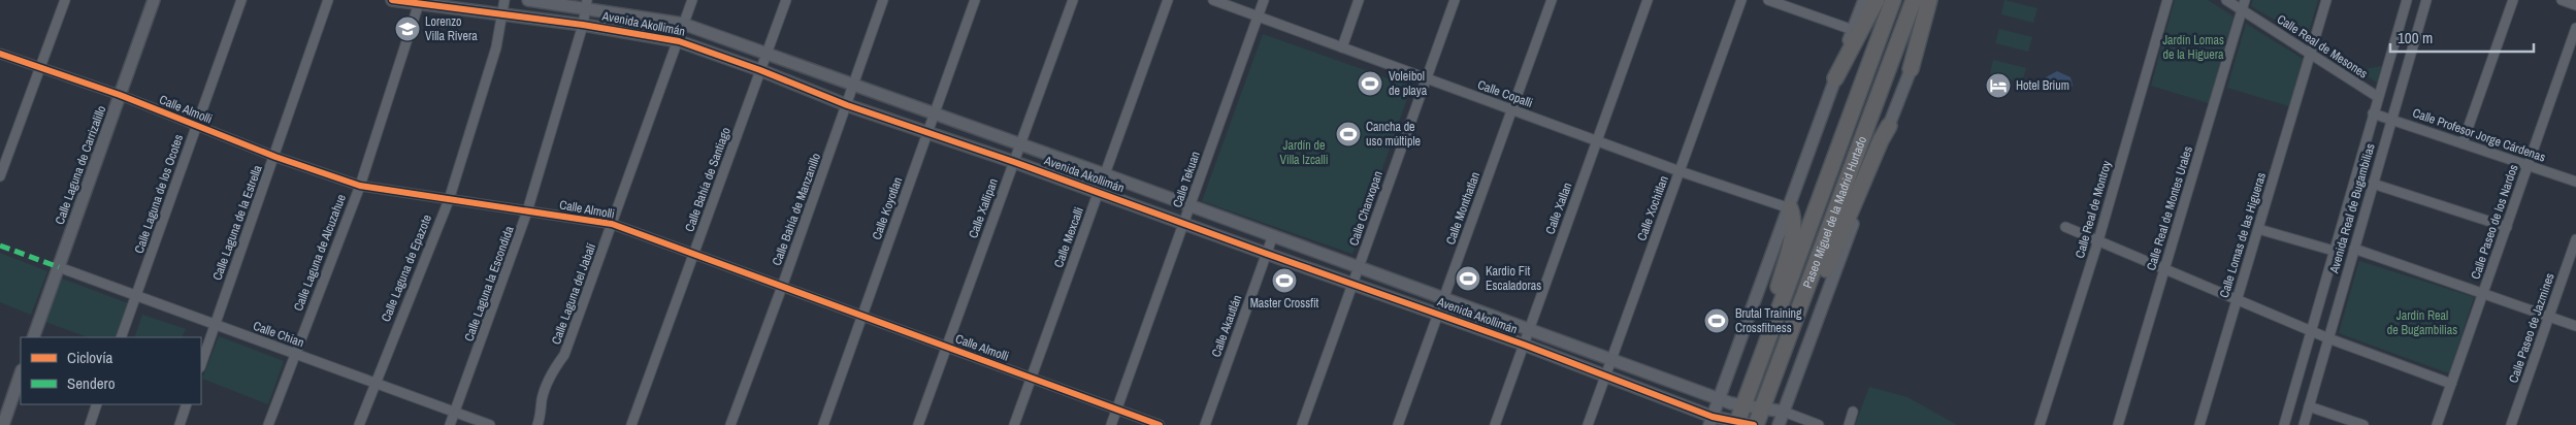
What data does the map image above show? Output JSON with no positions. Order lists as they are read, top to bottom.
{
  "streets": {
    "highway": ["Paseo Miguel de la Madrid Hurtado"],
    "street": [
      "Avenida Akollimán",
      "Calle Real de Mesones",
      "Calle Copalli",
      "Calle Almolli",
      "Calle Profesor Jorge Cárdenas",
      "Calle Laguna de Carrizalillo",
      "Calle Bahía de Santiago",
      "Calle Tekuan",
      "Calle Laguna de los Ocotes",
      "Calle Koyotlan",
      "Calle Xallipan",
      "Calle Chanxopan",
      "Calle Monthatlan",
      "Calle Xallan",
      "Calle Xochitlan",
      "Calle Real de Montes Urales",
      "Avenida Real de Bugambilias",
      "Calle Bahía de Manzanillo",
      "Calle Real de Montroy",
      "Calle Paseo de los Nardos",
      "Calle Laguna de la Estrella",
      "Calle Lomas de las Higueras",
      "Calle Mexcalli",
      "Calle Laguna de Alcuzahue",
      "Calle Laguna de Epazote",
      "Calle Laguna la Escondida",
      "Calle Laguna del Jabalí",
      "Calle Akautlán",
      "Calle Paseo de Jazmines",
      "Calle Chian"
    ]
  },
  "crossings": [
    ["Avenida Akollimán", "Calle Bahía de Santiago"],
    ["Avenida Akollimán", "Calle Tekuan"],
    ["Avenida Akollimán", "Calle Koyotlan"],
    ["Avenida Akollimán", "Calle Xallipan"],
    ["Avenida Akollimán", "Calle Chanxopan"],
    ["Avenida Akollimán", "Calle Monthatlan"],
    ["Avenida Akollimán", "Calle Xallan"],
    ["Avenida Akollimán", "Calle Xochitlan"],
    ["Avenida Akollimán", "Calle Bahía de Manzanillo"],
    ["Avenida Akollimán", "Paseo Miguel de la Madrid Hurtado"],
    ["Avenida Akollimán", "Calle Mexcalli"],
    ["Avenida Akollimán", "Calle Laguna de Alcuzahue"],
    ["Avenida Akollimán", "Calle Laguna de Epazote"],
    ["Avenida Akollimán", "Calle Laguna la Escondida"],
    ["Avenida Akollimán", "Calle Laguna del Jabalí"],
    ["Avenida Akollimán", "Calle Akautlán"],
    ["Calle Real de Mesones", "Calle Real de Montes Urales"],
    ["Calle Real de Mesones", "Avenida Real de Bugambilias"],
    ["Calle Real de Mesones", "Calle Lomas de las Higueras"],
    ["Calle Copalli", "Calle Tekuan"],
    ["Calle Copalli", "Calle Chanxopan"],
    ["Calle Copalli", "Calle Monthatlan"],
    ["Calle Copalli", "Calle Xallan"],
    ["Calle Copalli", "Calle Xochitlan"],
    ["Calle Almolli", "Calle Laguna de Carrizalillo"],
    ["Calle Almolli", "Calle Bahía de Santiago"],
    ["Calle Almolli", "Calle Tekuan"],
    ["Calle Almolli", "Calle Laguna de los Ocotes"],
    ["Calle Almolli", "Calle Koyotlan"],
    ["Calle Almolli", "Calle Xallipan"],
    ["Calle Almolli", "Calle Bahía de Manzanillo"],
    ["Calle Almolli", "Calle Laguna de la Estrella"],
    ["Calle Almolli", "Calle Mexcalli"],
    ["Calle Almolli", "Calle Laguna de Alcuzahue"],
    ["Calle Almolli", "Calle Laguna de Epazote"],
    ["Calle Almolli", "Calle Laguna la Escondida"],
    ["Calle Almolli", "Calle Laguna del Jabalí"],
    ["Calle Profesor Jorge Cárdenas", "Avenida Real de Bugambilias"],
    ["Calle Profesor Jorge Cárdenas", "Calle Paseo de los Nardos"],
    ["Calle Laguna de Carrizalillo", "Calle Chian"],
    ["Calle Laguna de los Ocotes", "Calle Chian"],
    ["Calle Laguna de la Estrella", "Calle Chian"],
    ["Calle Laguna de Alcuzahue", "Calle Chian"],
    ["Calle Laguna de Epazote", "Calle Chian"],
    ["Calle Laguna la Escondida", "Calle Chian"]
  ],
  "parks": ["Jardín Lomas de la Higuera", "Jardín de Villa Izcalli", "Jardín Real de Bugambilias"],
  "places": {
    "school or university": ["Lorenzo Villa Rivera"],
    "sports": [
      "Voleibol de playa",
      "Cancha de uso múltiple",
      "Kardio Fit Escaladoras",
      "Master Crossfit",
      "Brutal Training Crossfitness"
    ],
    "hotel": ["Hotel Brium"]
  },
  "legend": ["Ciclovía", "Sendero"],
  "scale_bar": "100 m"
}
